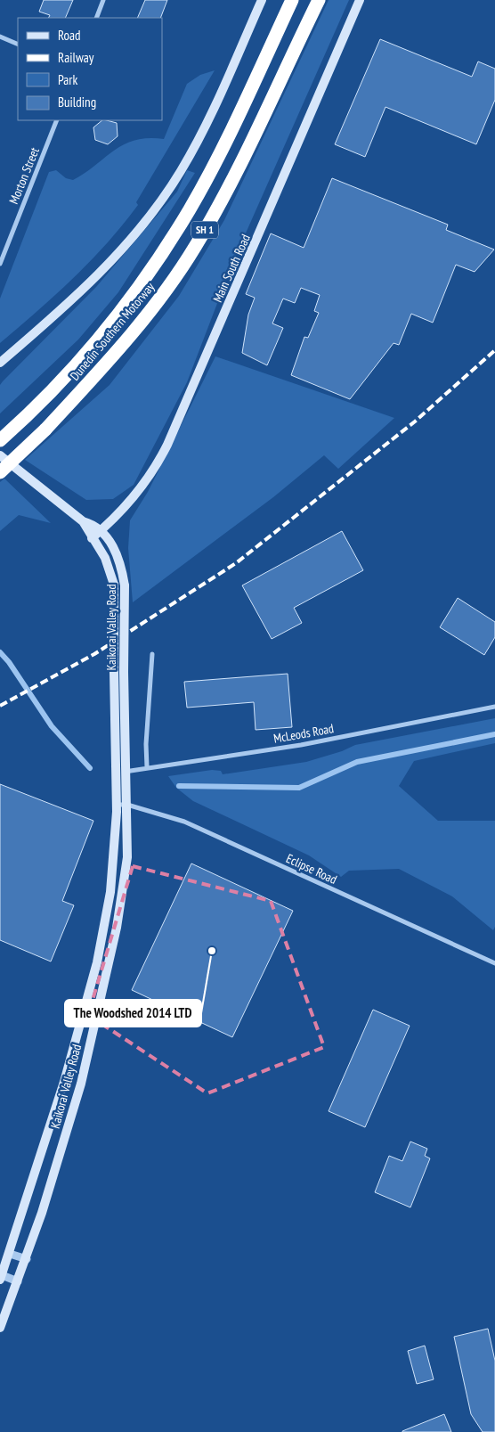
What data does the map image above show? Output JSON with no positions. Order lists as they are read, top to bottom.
{
  "streets": {
    "highway": ["SH 1", "Dunedin Southern Motorway"],
    "main road": ["Main South Road", "Kaikorai Valley Road"],
    "street": ["Morton Street", "McLeods Road", "Eclipse Road"]
  },
  "crossings": [
    ["Main South Road", "Kaikorai Valley Road"],
    ["Kaikorai Valley Road", "McLeods Road"],
    ["Kaikorai Valley Road", "Eclipse Road"]
  ],
  "places": ["The Woodshed 2014 LTD"],
  "legend": [
    "Road",
    "Railway",
    "Park",
    "Building"
  ]
}
